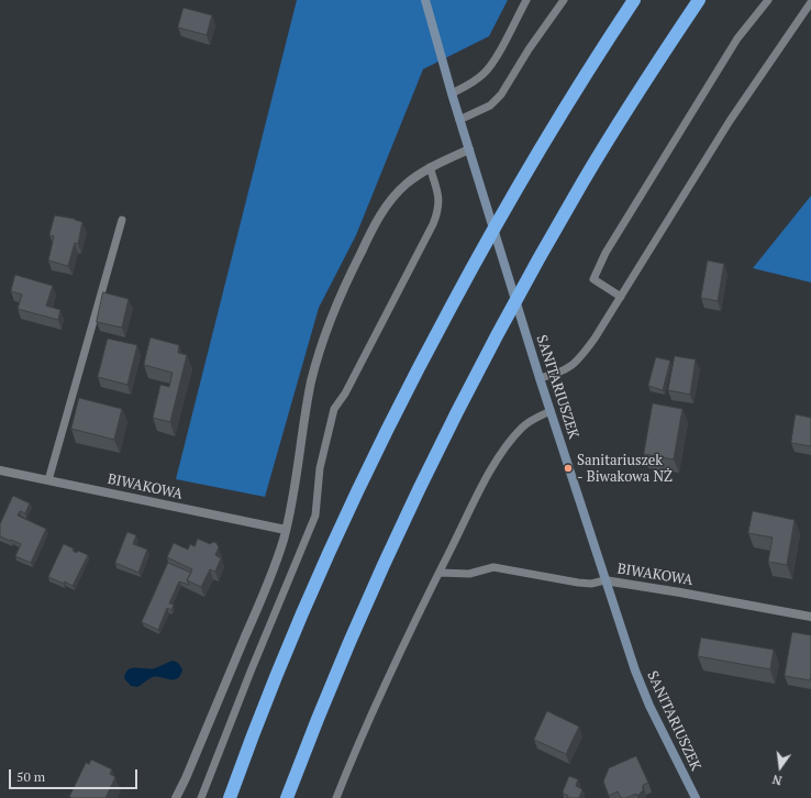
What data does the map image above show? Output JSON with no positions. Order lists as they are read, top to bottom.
{
  "streets": {
    "street": ["SANITARIUSZEK", "BIWAKOWA"]
  },
  "crossings": [
    ["SANITARIUSZEK", "BIWAKOWA"]
  ],
  "places": ["Sanitariuszek - Biwakowa NŻ"],
  "scale_bar": "50 m",
  "north": "bottom"
}
